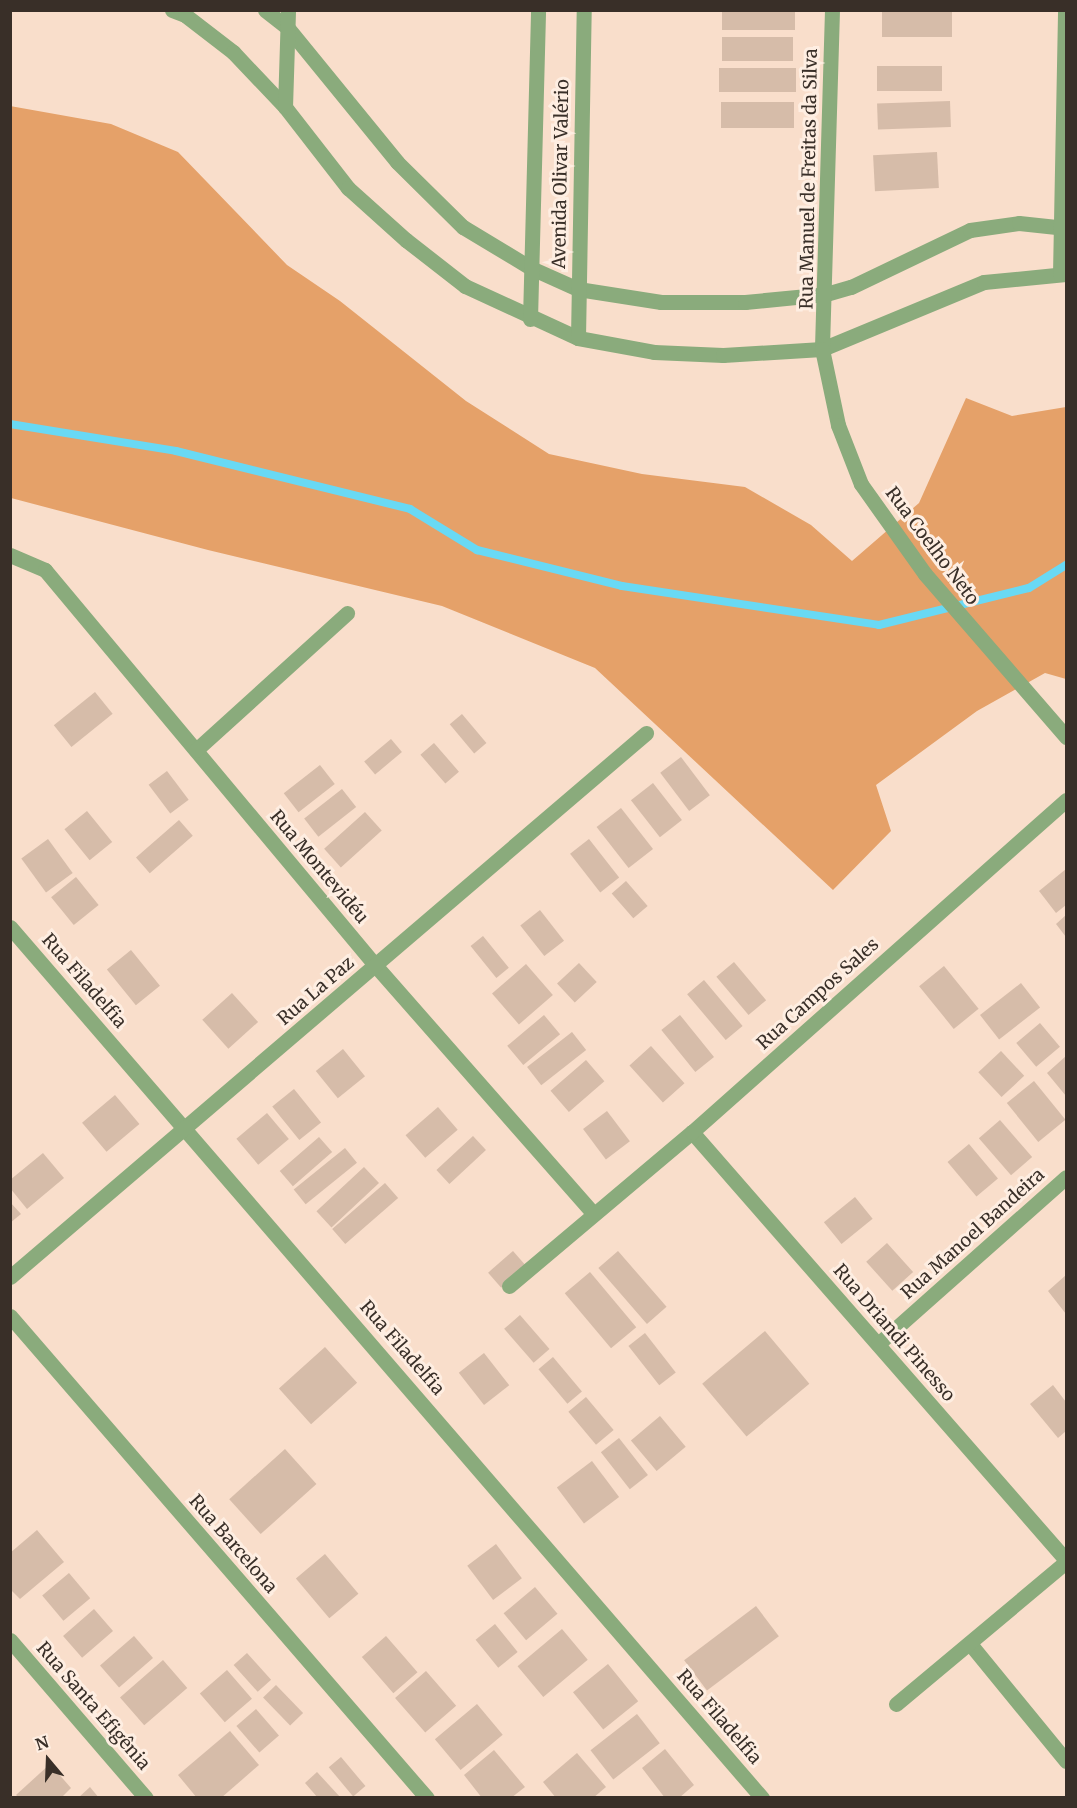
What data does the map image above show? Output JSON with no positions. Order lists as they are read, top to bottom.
{
  "streets": {
    "street": [
      "Avenida Olivar Valério",
      "Rua Manuel de Freitas da Silva",
      "Rua Coelho Neto",
      "Rua Montevidéu",
      "Rua Filadelfia",
      "Rua La Paz",
      "Rua Campos Sales",
      "Rua Manoel Bandeira",
      "Rua Driandi Pinesso",
      "Rua Barcelona",
      "Rua Santa Efigênia"
    ]
  },
  "crossings": [
    ["Rua Manuel de Freitas da Silva", "Rua Coelho Neto"],
    ["Rua Montevidéu", "Rua La Paz"],
    ["Rua Montevidéu", "Rua Campos Sales"],
    ["Rua Filadelfia", "Rua La Paz"],
    ["Rua Campos Sales", "Rua Driandi Pinesso"],
    ["Rua Manoel Bandeira", "Rua Driandi Pinesso"]
  ],
  "north": "top"
}
